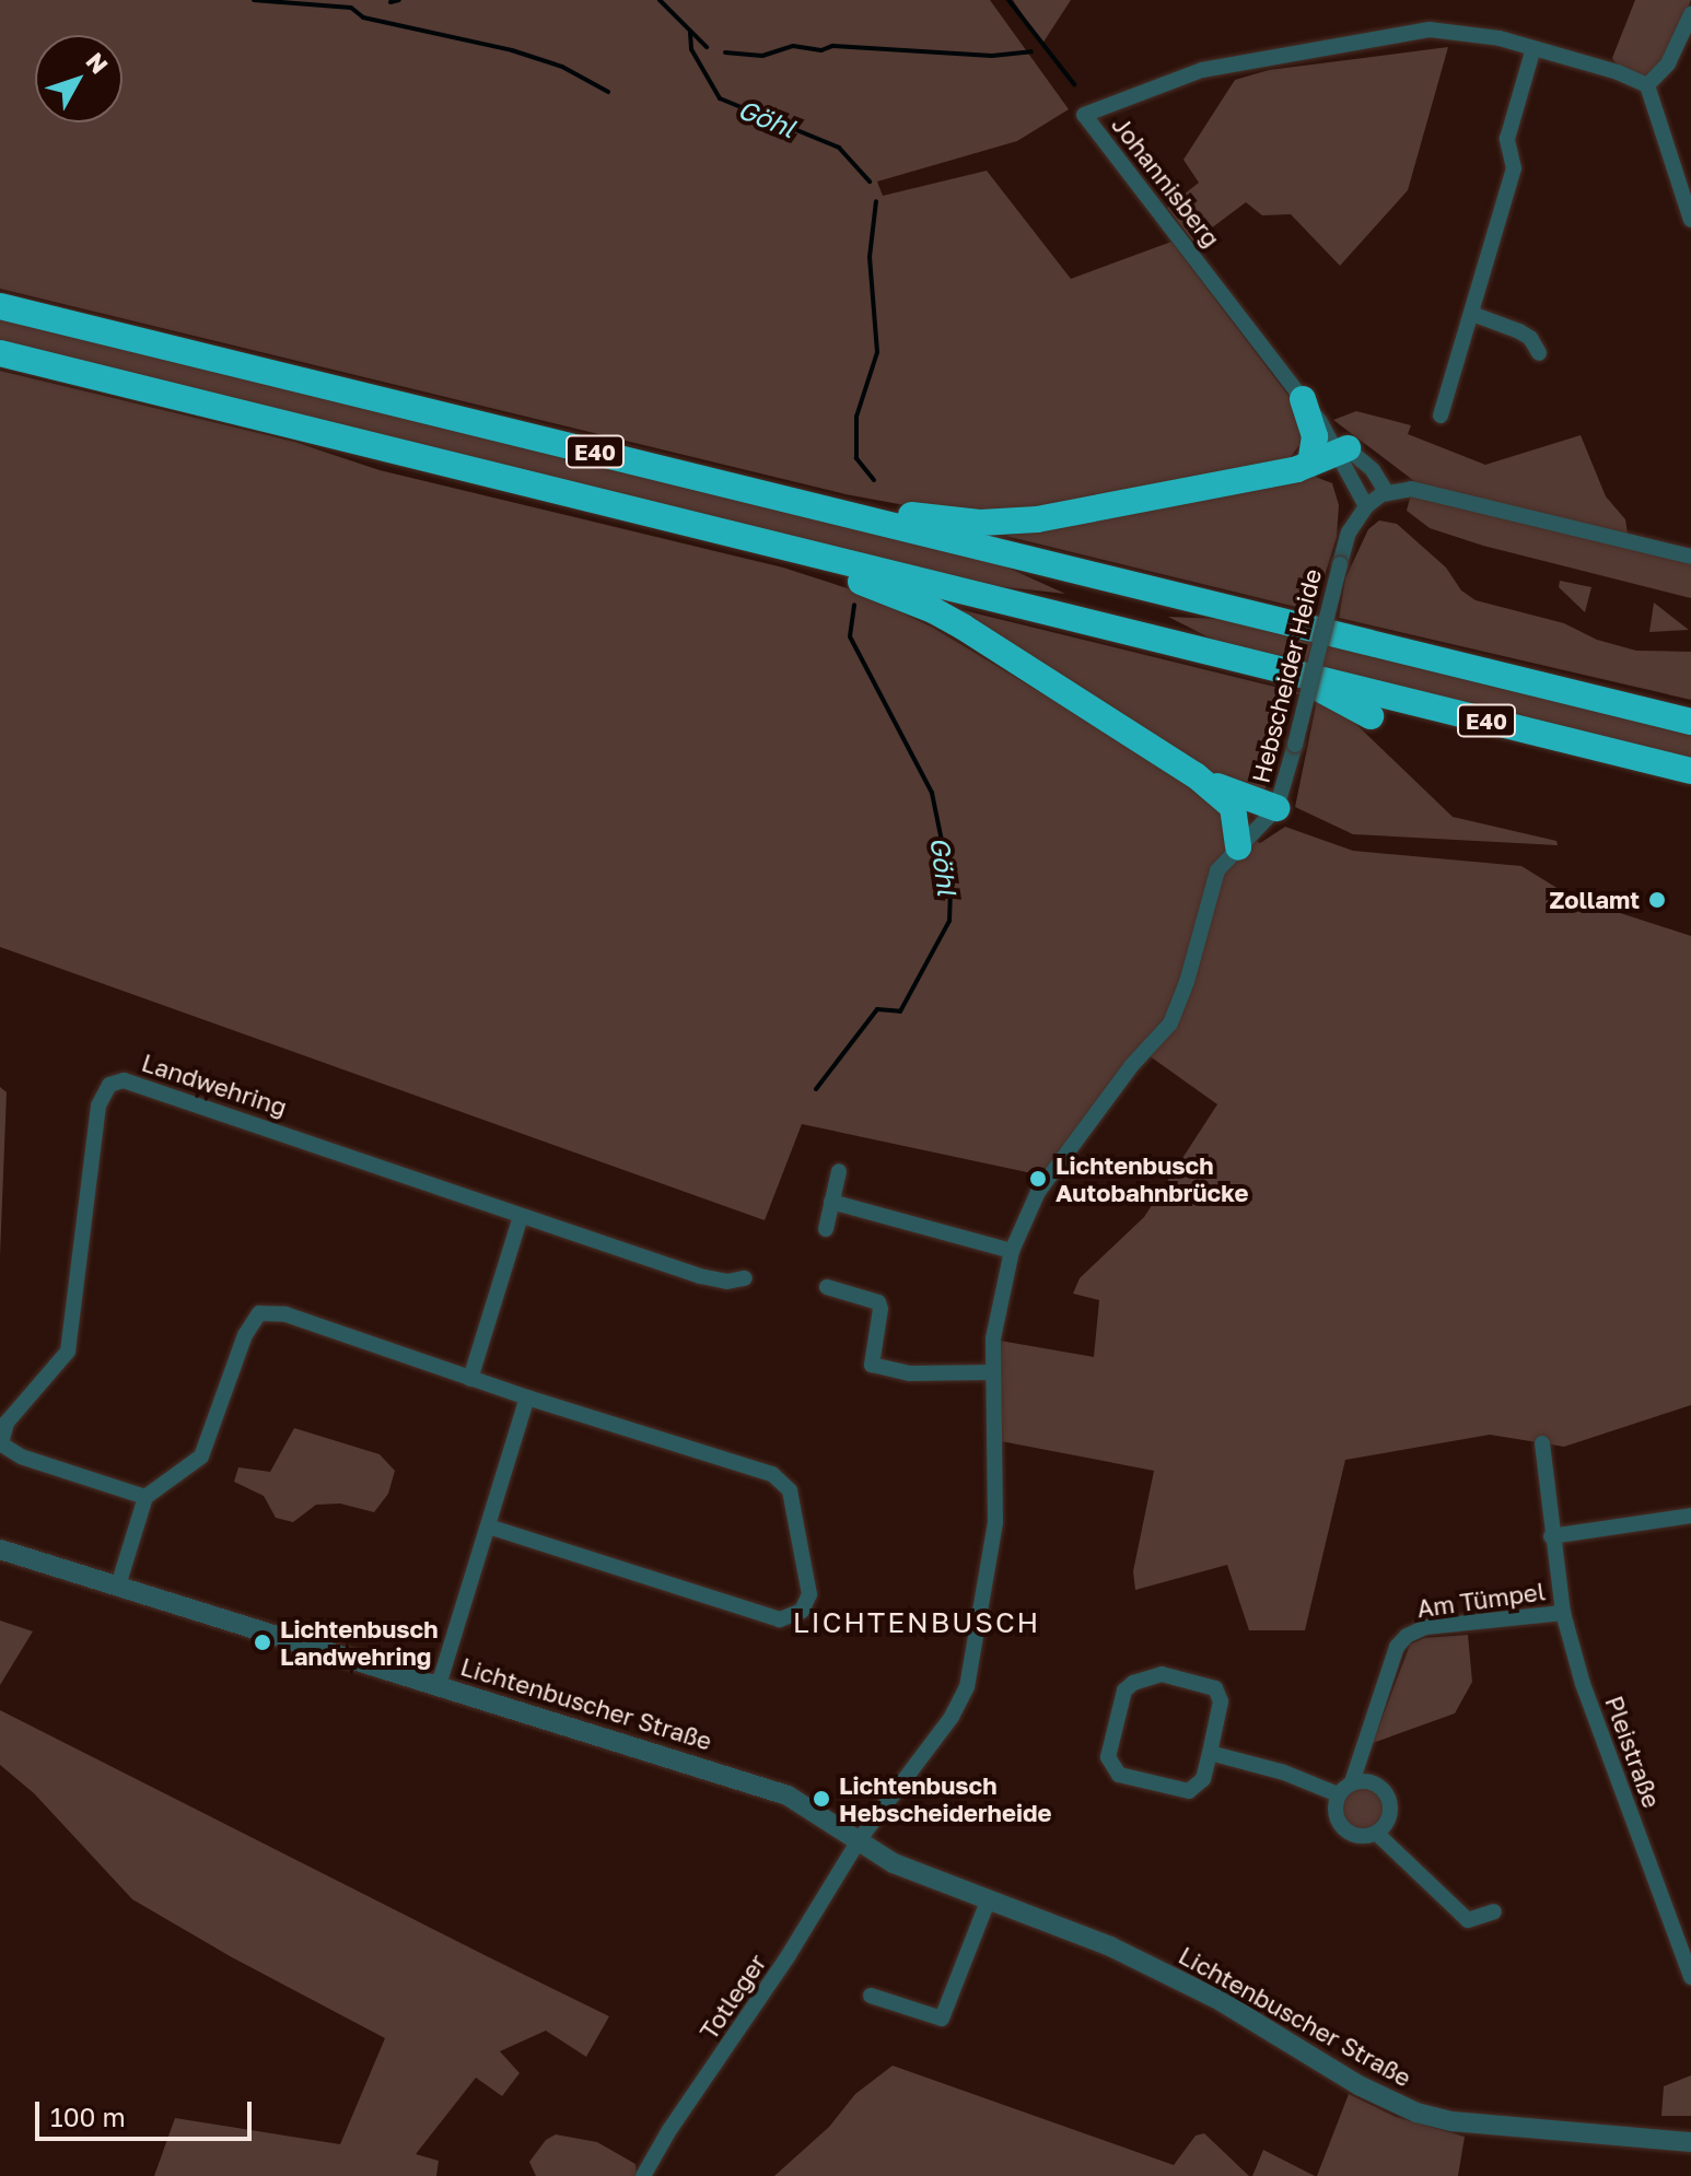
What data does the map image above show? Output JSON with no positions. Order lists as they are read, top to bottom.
{
  "streets": {
    "highway": ["E40"],
    "street": [
      "Johannisberg",
      "Hebscheider Heide",
      "Landwehring",
      "Am Tümpel",
      "Lichtenbuscher Straße",
      "Pleistraße",
      "Totleger"
    ]
  },
  "crossings": [
    ["Johannisberg", "Hebscheider Heide"],
    ["Hebscheider Heide", "Lichtenbuscher Straße"],
    ["Hebscheider Heide", "Totleger"],
    ["Am Tümpel", "Pleistraße"],
    ["Lichtenbuscher Straße", "Totleger"]
  ],
  "districts": ["LICHTENBUSCH"],
  "water": ["Göhl"],
  "places": [
    "Zollamt",
    "Lichtenbusch Autobahnbrücke",
    "Lichtenbusch Landwehring",
    "Lichtenbusch Hebscheiderheide"
  ],
  "scale_bar": "100 m",
  "north": "top right"
}
